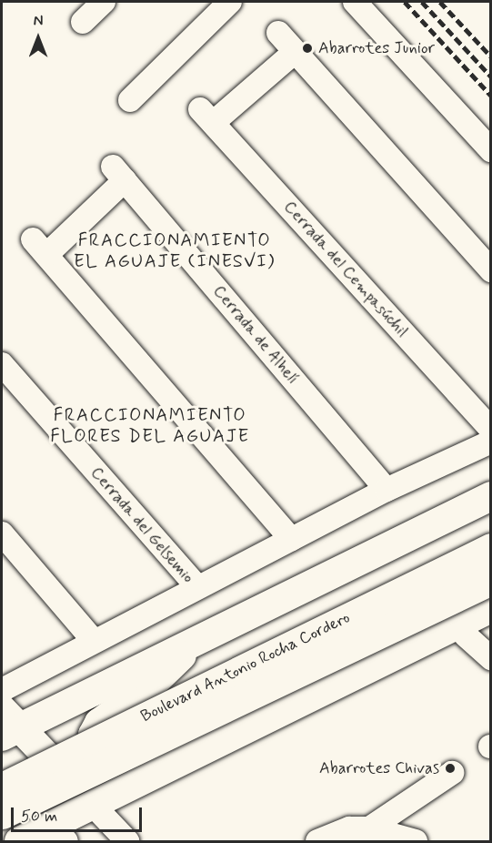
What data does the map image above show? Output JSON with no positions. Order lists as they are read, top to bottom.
{
  "streets": {
    "highway": ["Boulevard Antonio Rocha Cordero"],
    "street": ["Cerrada del Cempasúchil", "Cerrada de Alhelí", "Cerrada del Gelsemio"]
  },
  "districts": ["FRACCIONAMIENTO EL AGUAJE (INESVI)", "FRACCIONAMIENTO FLORES DEL AGUAJE"],
  "places": ["Abarrotes Junior", "Abarrotes Chivas"],
  "scale_bar": "50 m",
  "north": "top"
}
